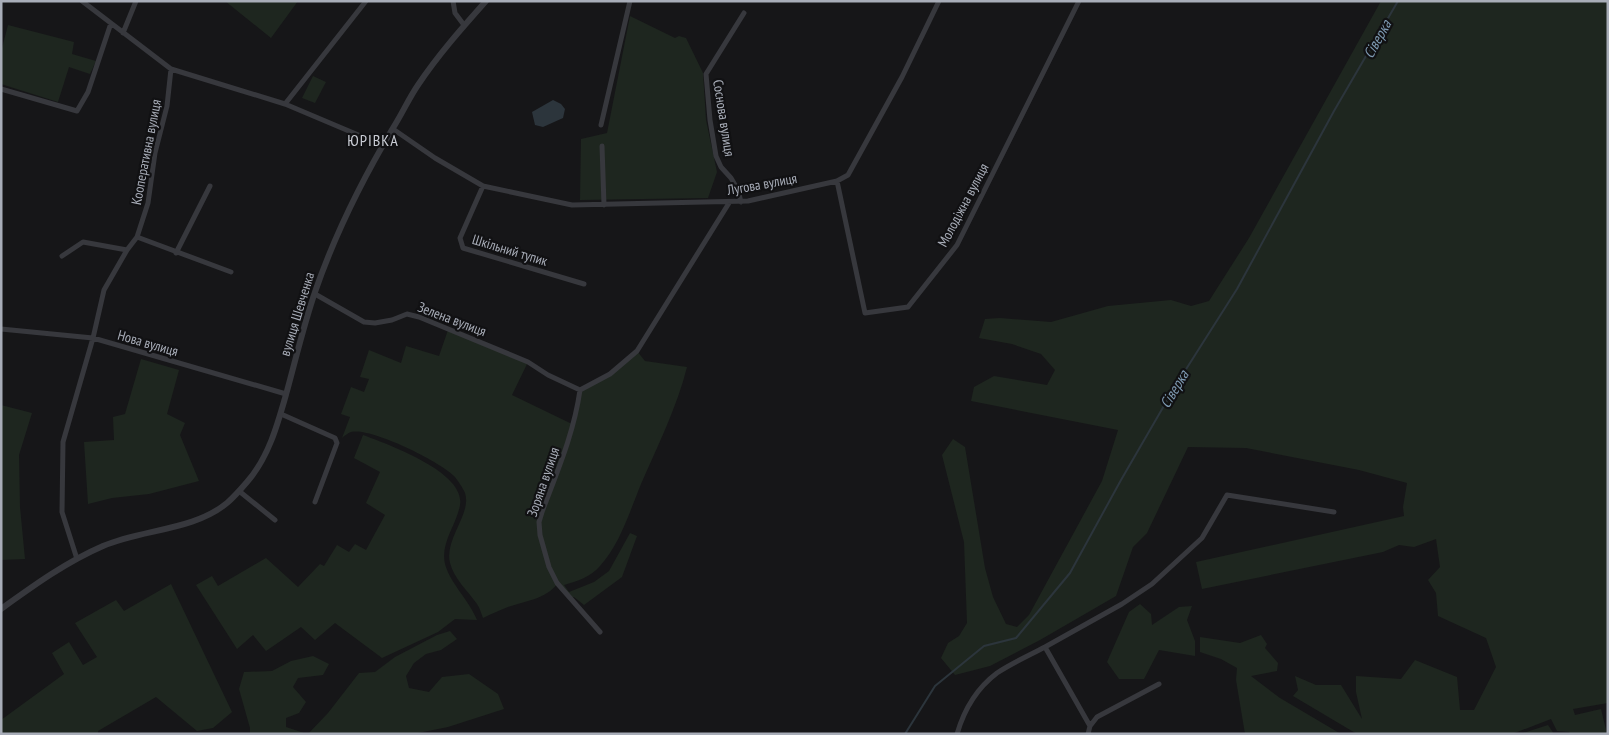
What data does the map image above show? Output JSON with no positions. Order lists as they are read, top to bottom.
{
  "streets": {
    "street": [
      "Соснова вулиця",
      "Кооперативна вулиця",
      "Лугова вулиця",
      "Молодіжна вулиця",
      "Шкільний тупик",
      "вулиця Шевченка",
      "Зелена вулиця",
      "Нова вулиця",
      "Зоряна вулиця"
    ]
  },
  "crossings": [
    ["Соснова вулиця", "Лугова вулиця"],
    ["Кооперативна вулиця", "Нова вулиця"],
    ["Лугова вулиця", "Молодіжна вулиця"],
    ["Лугова вулиця", "Шкільний тупик"],
    ["Лугова вулиця", "вулиця Шевченка"],
    ["вулиця Шевченка", "Зелена вулиця"],
    ["вулиця Шевченка", "Нова вулиця"],
    ["Зелена вулиця", "Зоряна вулиця"]
  ],
  "districts": ["ЮРІВКА"],
  "water": ["Сіверка"]
}
